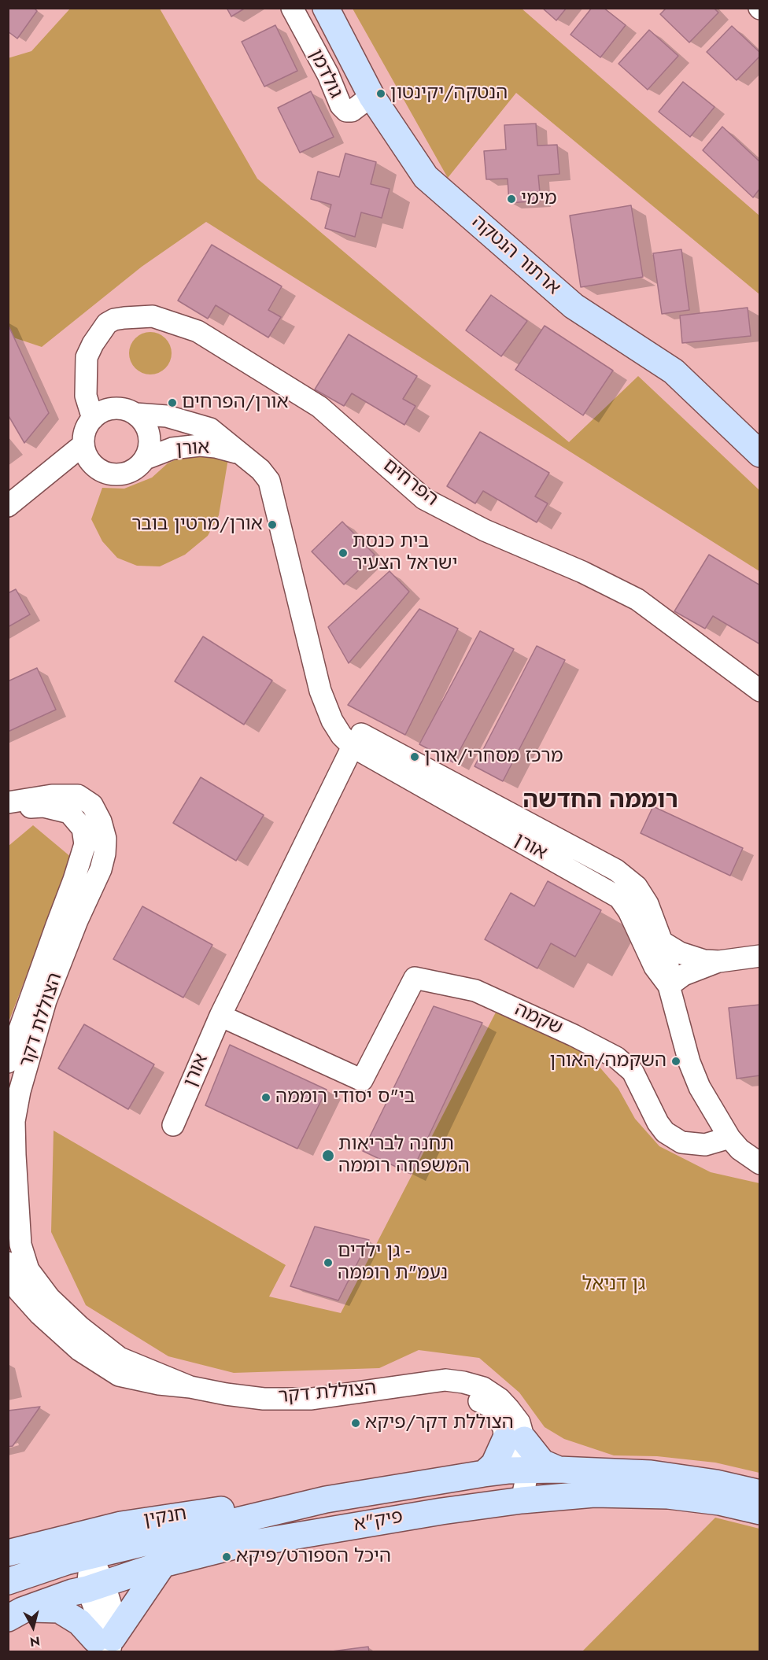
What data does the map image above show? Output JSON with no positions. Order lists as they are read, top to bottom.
{
  "streets": {
    "main road": ["ארתור הנטקה", "חנקין", "פיק\"א"],
    "street": [
      "גולדמן",
      "אורן",
      "הפרחים",
      "שקמה",
      "הצוללת דקר"
    ]
  },
  "crossings": [
    ["גולדמן", "ארתור הנטקה"],
    ["אורן", "הפרחים"],
    ["אורן", "שקמה"],
    ["הצוללת דקר", "פיק\"א"],
    ["חנקין", "פיק\"א"]
  ],
  "districts": ["רוממה החדשה"],
  "parks": ["גן דניאל"],
  "places": [
    "הנטקה/יקינטון",
    "מימי",
    "אורן/הפרחים",
    "אורן/מרטין בובר",
    "בית כנסת ישראל הצעיר",
    "מרכז מסחרי/אורן",
    "השקמה/האורן",
    "בי\"ס יסודי רוממה",
    "תחנה לבריאות המשפחה רוממה",
    "גן ילדים - נעמ\"ת רוממה",
    "הצוללת דקר/פיקא",
    "היכל הספורט/פיקא"
  ],
  "north": "bottom"
}
